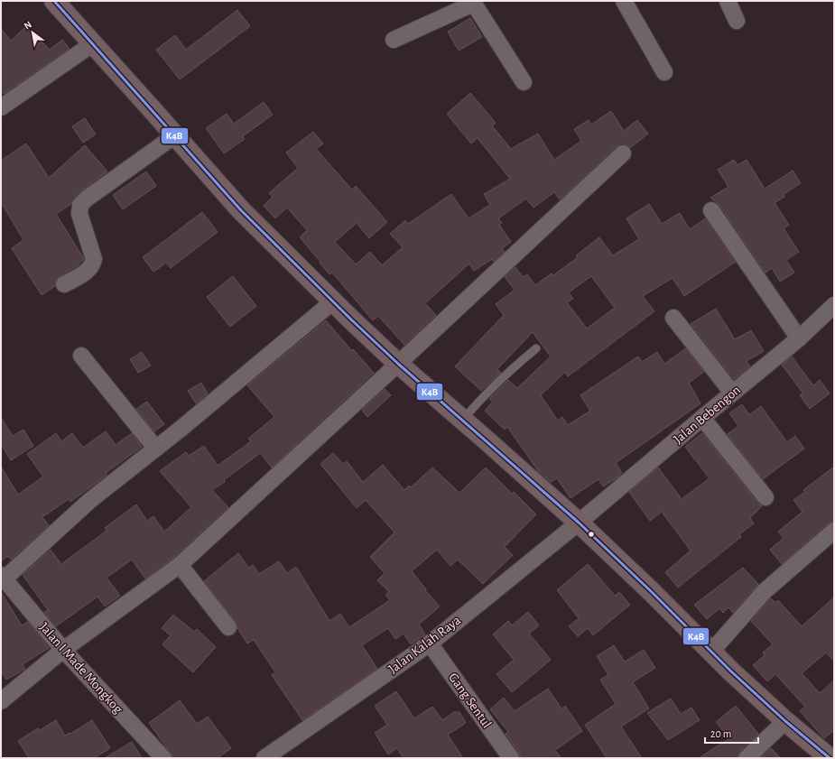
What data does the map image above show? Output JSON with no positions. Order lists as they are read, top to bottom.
{
  "streets": {
    "street": [
      "Jalan Bebengon",
      "Jalan Kalah Raya",
      "Jalan I Made Mongkog",
      "Gang Sentul"
    ]
  },
  "crossings": [
    ["Jalan Bebengon", "Jalan Kalah Raya"],
    ["Jalan Kalah Raya", "Gang Sentul"]
  ],
  "lines": ["transit line K4B"],
  "scale_bar": "20 m",
  "north": "top left"
}
